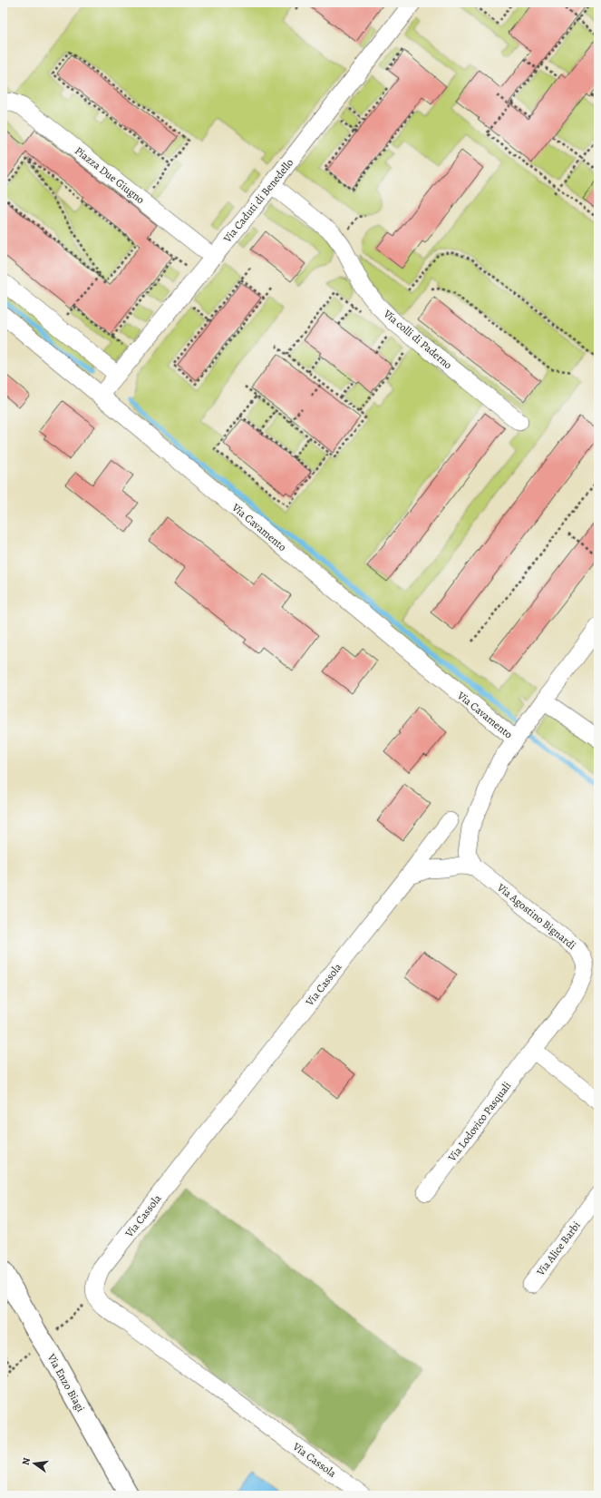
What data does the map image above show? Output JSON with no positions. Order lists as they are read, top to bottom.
{
  "streets": {
    "main road": ["Via Enzo Biagi"],
    "street": [
      "Piazza Due Giugno",
      "Via Caduti di Benedello",
      "Via colli di Paderno",
      "Via Cavamento",
      "Via Agostino Bignardi",
      "Via Cassola",
      "Via Lodovico Pasquali",
      "Via Alice Barbi"
    ]
  },
  "crossings": [
    ["Piazza Due Giugno", "Via Caduti di Benedello"],
    ["Via Caduti di Benedello", "Via colli di Paderno"],
    ["Via Caduti di Benedello", "Via Cavamento"],
    ["Via Agostino Bignardi", "Via Lodovico Pasquali"]
  ],
  "north": "left"
}
